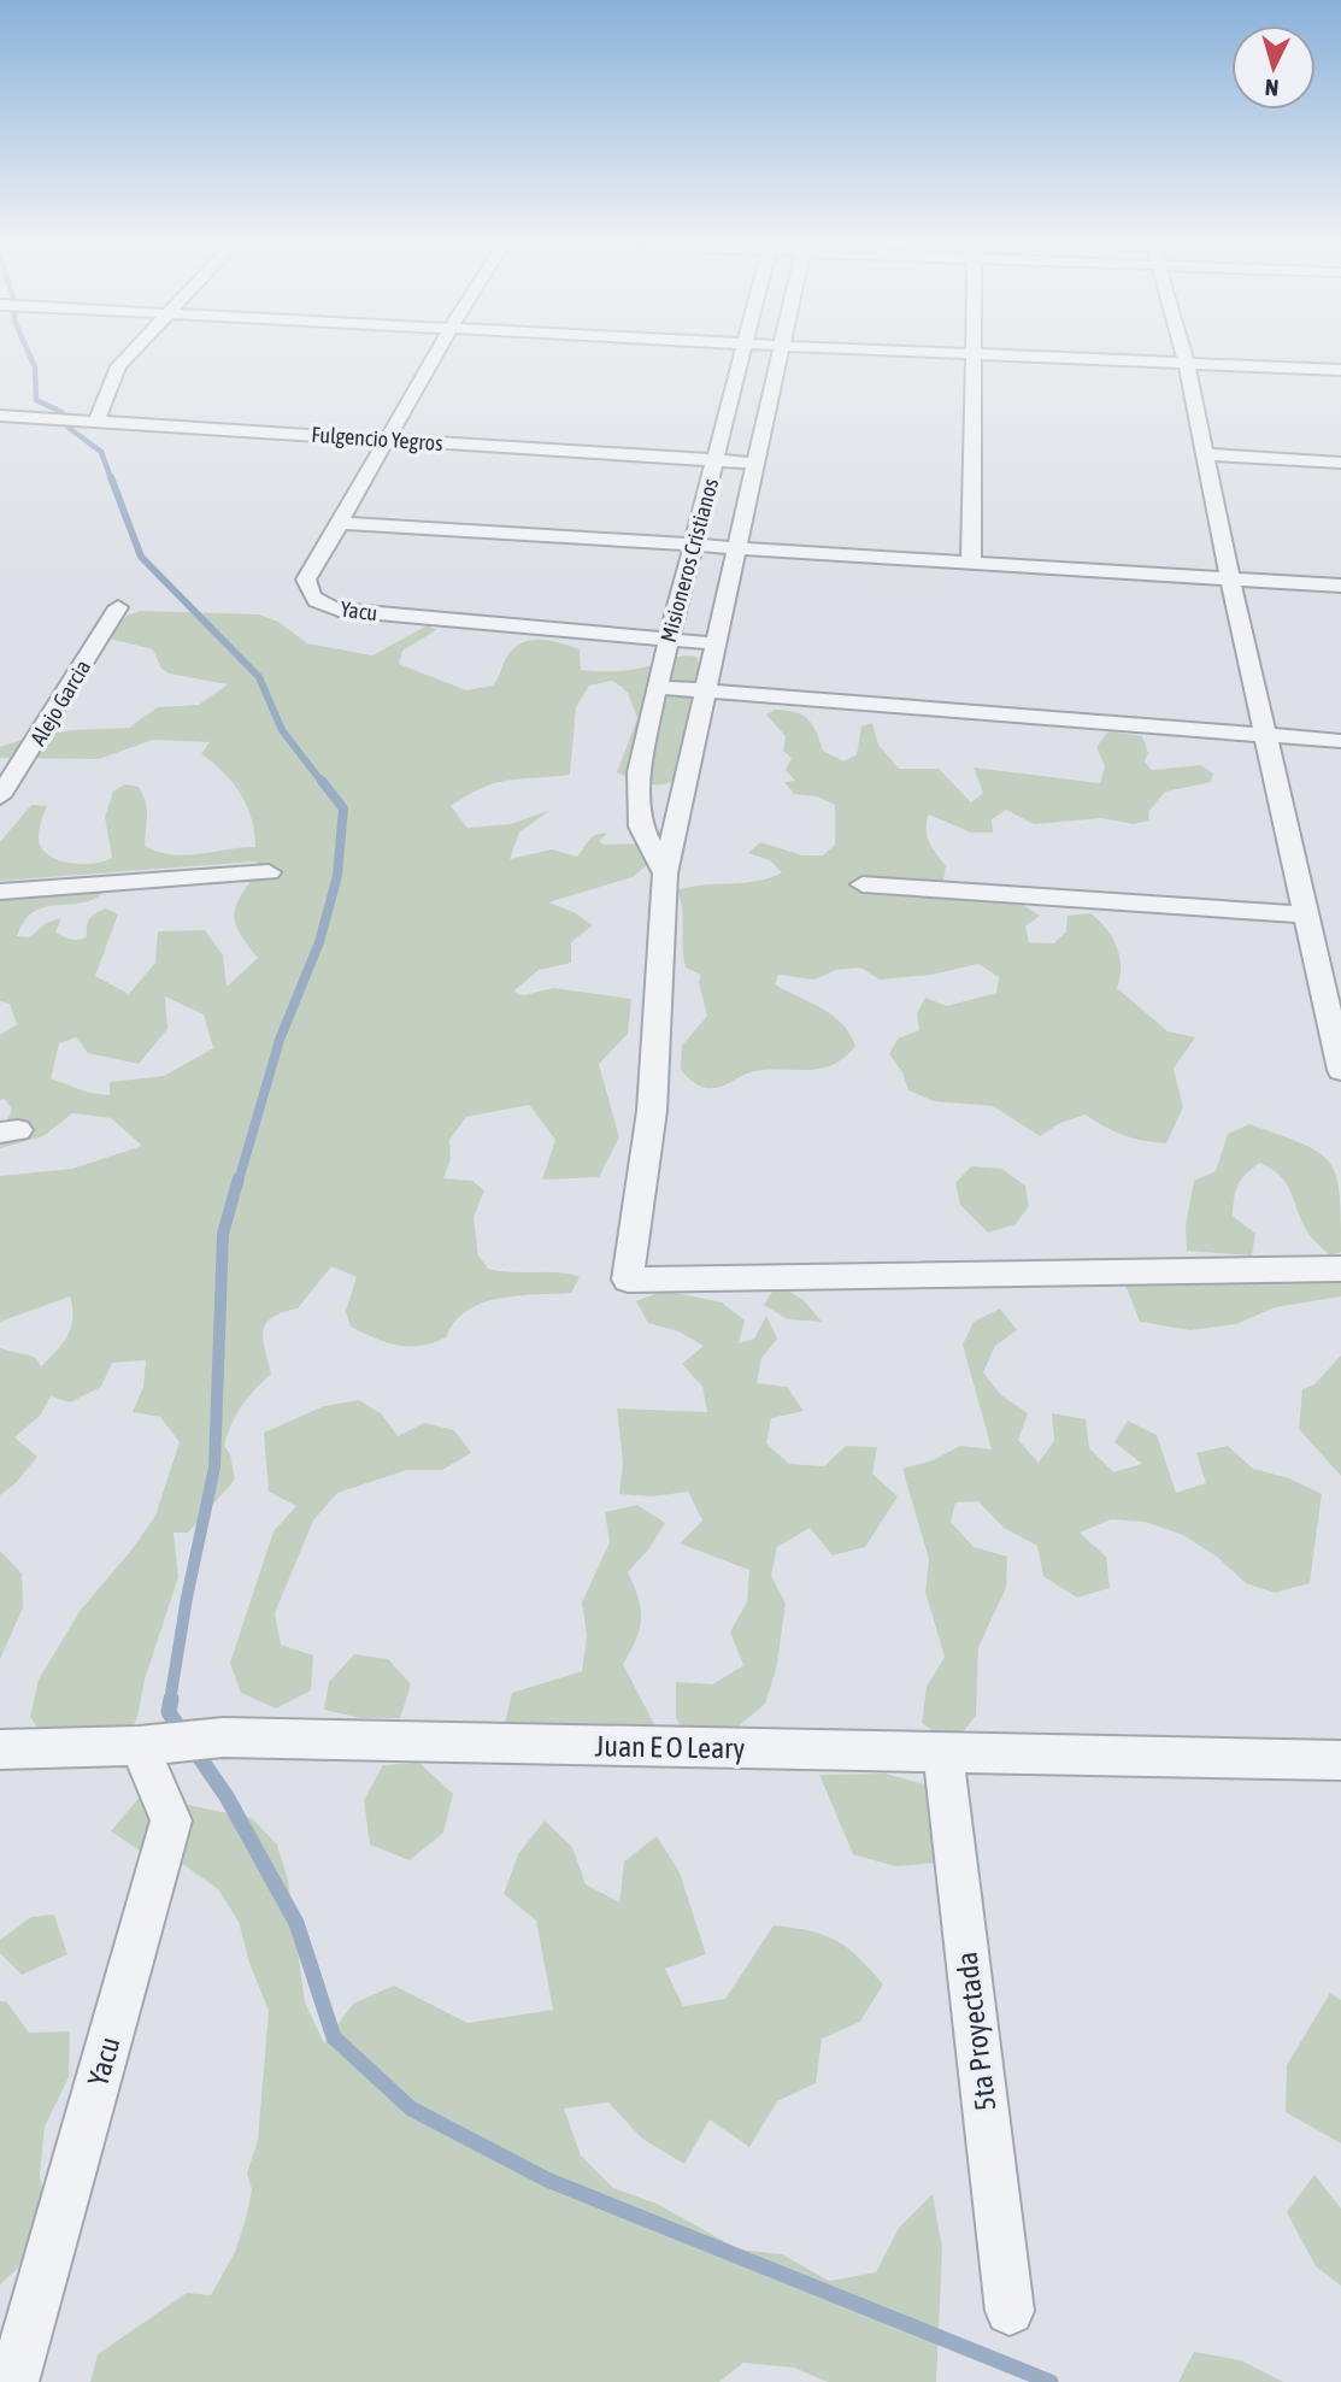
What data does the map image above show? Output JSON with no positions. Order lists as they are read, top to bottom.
{
  "streets": {
    "street": [
      "Fulgencio Yegros",
      "Misioneros Cristianos",
      "Yacu",
      "Alejo Garcia",
      "Juan E O Leary",
      "5ta Proyectada"
    ]
  },
  "crossings": [
    ["Fulgencio Yegros", "Misioneros Cristianos"],
    ["Fulgencio Yegros", "Yacu"],
    ["Misioneros Cristianos", "Yacu"],
    ["Yacu", "Juan E O Leary"],
    ["Juan E O Leary", "5ta Proyectada"]
  ],
  "north": "bottom"
}
